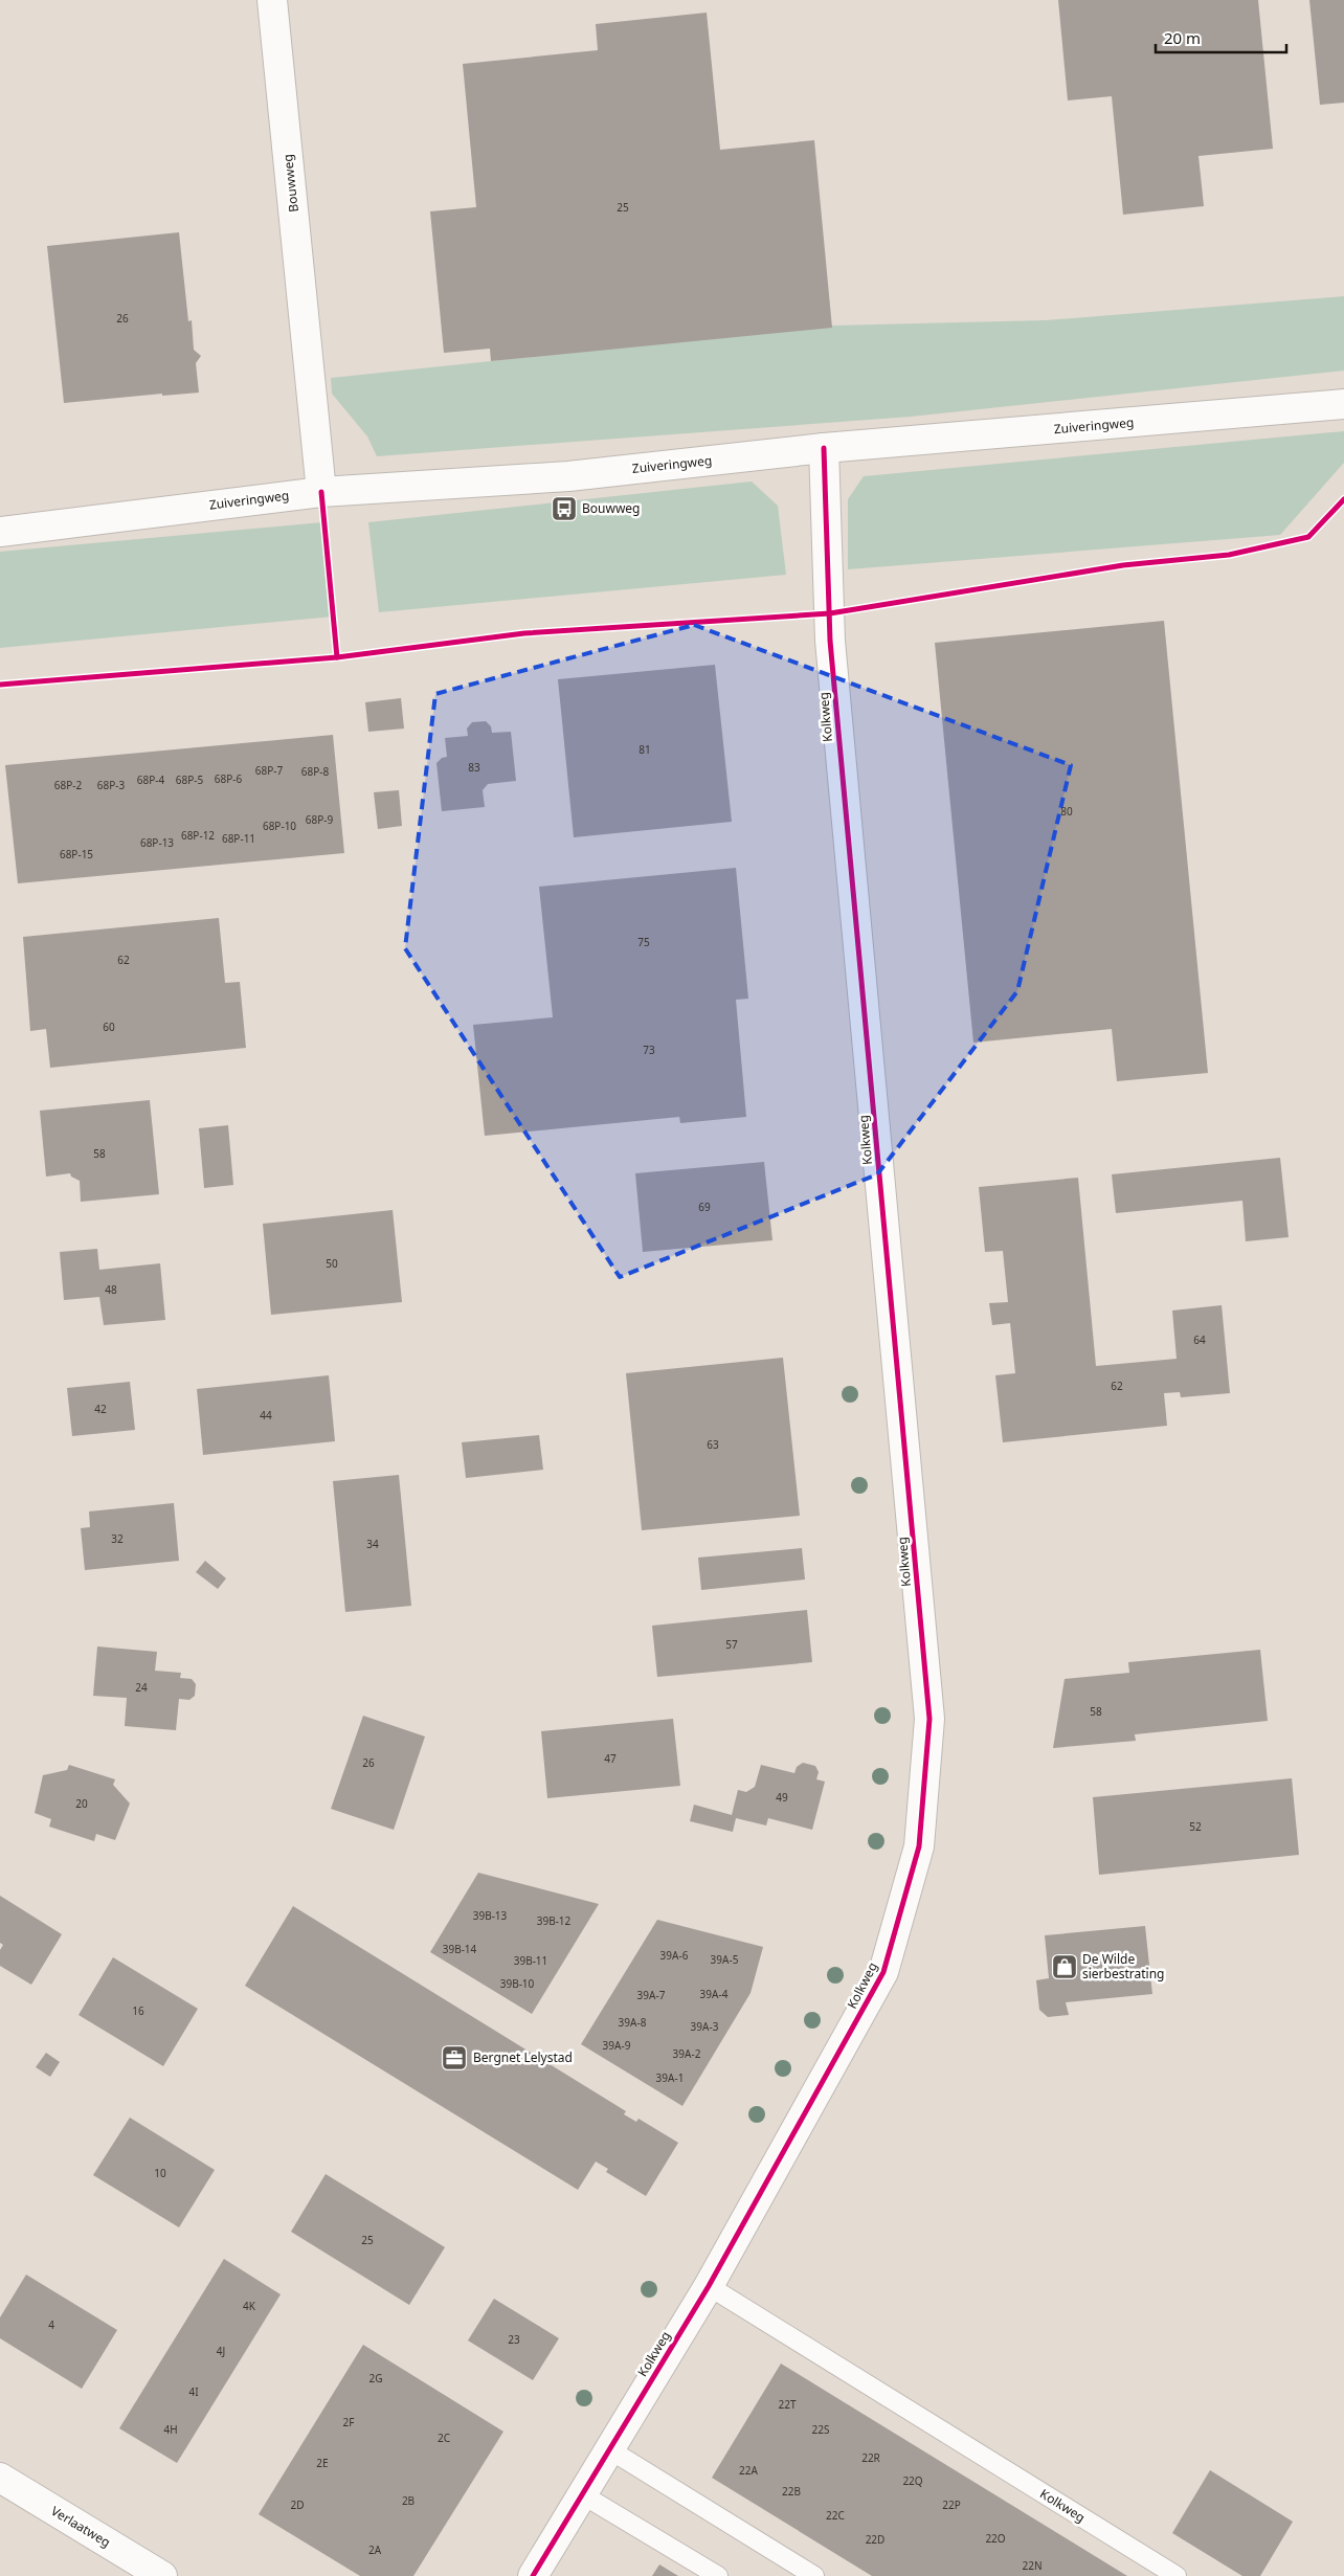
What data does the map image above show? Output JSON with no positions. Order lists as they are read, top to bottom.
{
  "streets": {
    "street": [
      "Bouwweg",
      "Zuiveringweg",
      "Kolkweg",
      "Verlaatweg"
    ]
  },
  "crossings": [
    ["Bouwweg", "Zuiveringweg"],
    ["Zuiveringweg", "Kolkweg"]
  ],
  "places": {
    "bus stop": ["Bouwweg"],
    "shop": ["De Wilde sierbestrating"],
    "office": ["Bergnet Lelystad"]
  },
  "house_numbers": [
    "25",
    "26",
    "81",
    "83",
    "68P-7",
    "68P-8",
    "68P-6",
    "68P-4",
    "68P-5",
    "68P-2",
    "68P-3",
    "80",
    "68P-9",
    "68P-10",
    "68P-12",
    "68P-11",
    "68P-13",
    "68P-15",
    "75",
    "62",
    "60",
    "73",
    "58",
    "69",
    "50",
    "48",
    "64",
    "62",
    "42",
    "44",
    "63",
    "32",
    "34",
    "57",
    "24",
    "58",
    "47",
    "26",
    "49",
    "20",
    "52",
    "39B-13",
    "39B-12",
    "39B-14",
    "39A-6",
    "39A-5",
    "39B-11",
    "39B-10",
    "39A-4",
    "39A-7",
    "16",
    "39A-8",
    "39A-3",
    "39A-9",
    "39A-2",
    "39A-1",
    "10",
    "25",
    "4K",
    "4",
    "23",
    "4J",
    "2G",
    "4I",
    "22T",
    "2F",
    "4H",
    "22S",
    "2C",
    "22R",
    "2E",
    "22A",
    "22Q",
    "22B",
    "2B",
    "2D",
    "22P",
    "22C",
    "22O",
    "22D",
    "2A",
    "22N"
  ],
  "scale_bar": "20 m"
}
